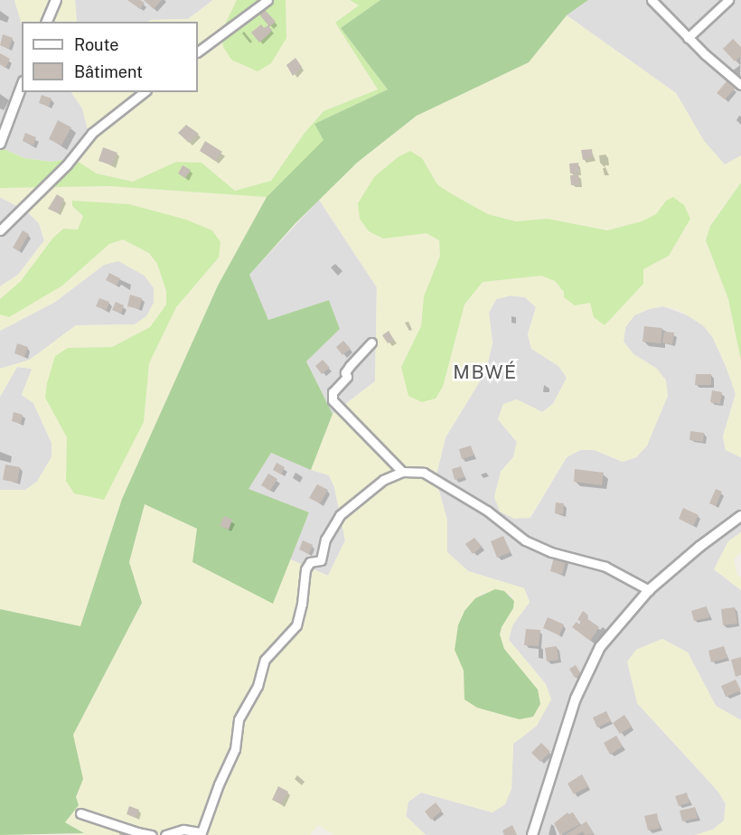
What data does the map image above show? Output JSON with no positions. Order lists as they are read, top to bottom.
{
  "districts": ["MBWÉ"],
  "legend": ["Route", "Bâtiment"]
}
